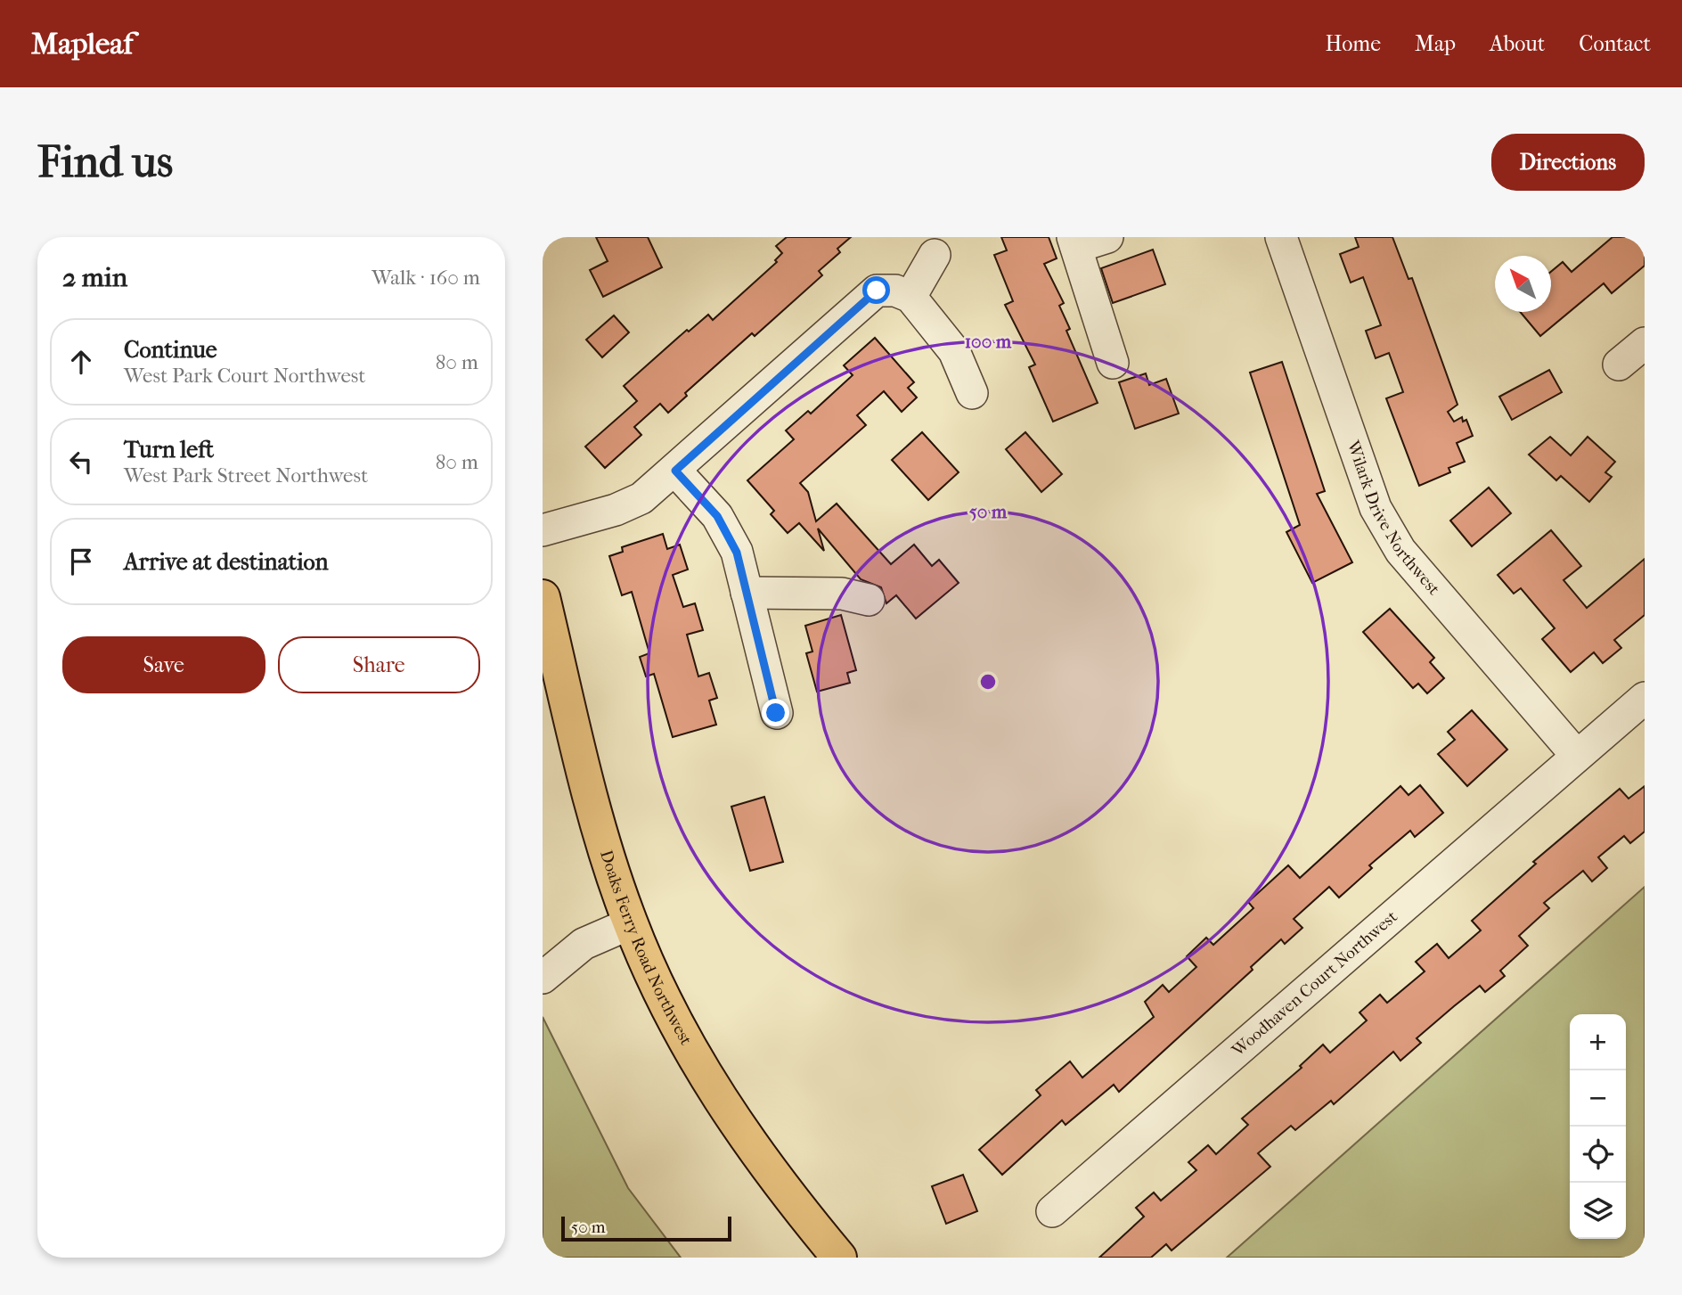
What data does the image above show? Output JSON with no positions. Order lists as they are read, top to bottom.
{
  "streets": {
    "main road": ["Doaks Ferry Road Northwest"],
    "street": ["Wilark Drive Northwest", "Woodhaven Court Northwest"]
  },
  "crossings": [
    ["Wilark Drive Northwest", "Woodhaven Court Northwest"]
  ],
  "scale_bar": "50 m",
  "north": "top left",
  "page": {
    "header": "Mapleaf",
    "nav": [
      "Home",
      "Map",
      "About",
      "Contact"
    ],
    "buttons": [
      "Directions",
      ["Save", "Share"]
    ],
    "title": "Find us",
    "heading": ["2 min", "Walk · 160 m"],
    "list": [
      ["Continue", "West Park Court Northwest", "80 m"],
      ["Turn left", "West Park Street Northwest", "80 m"],
      "Arrive at destination"
    ],
    "map_buttons": ["+", "−"],
    "scale": "50 m"
  },
  "rings": ["100 m", "50 m"]
}
